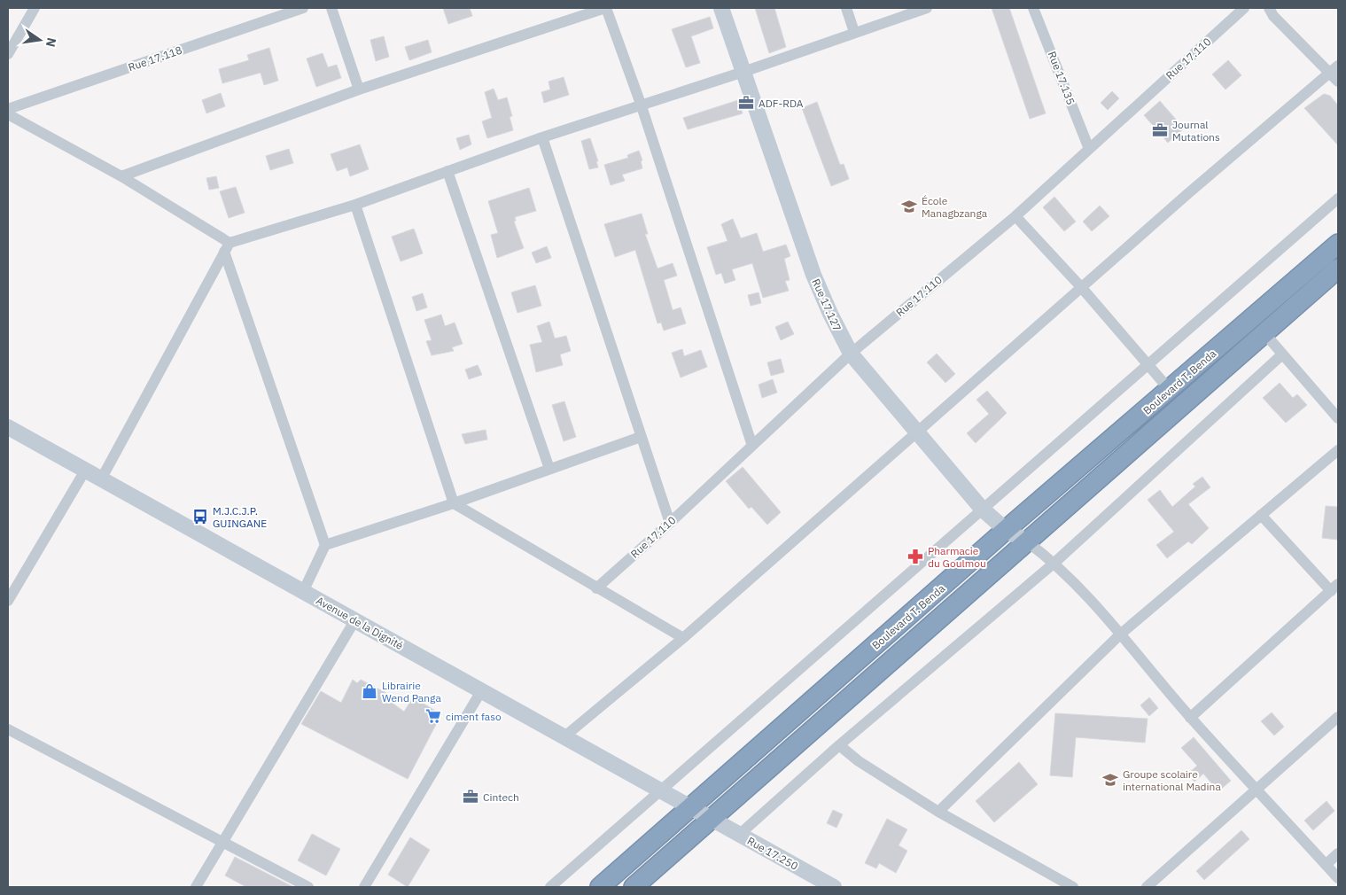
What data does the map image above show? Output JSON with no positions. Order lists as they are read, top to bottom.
{
  "streets": {
    "highway": ["Boulevard T. Benda"],
    "street": [
      "Rue 17.118",
      "Rue 17.110",
      "Rue 17.135",
      "Rue 17.127",
      "Avenue de la Dignité",
      "Rue 17.250"
    ]
  },
  "crossings": [
    ["Rue 17.110", "Rue 17.135"],
    ["Rue 17.110", "Rue 17.127"],
    ["Rue 17.127", "Boulevard T. Benda"],
    ["Boulevard T. Benda", "Avenue de la Dignité"],
    ["Boulevard T. Benda", "Rue 17.250"],
    ["Avenue de la Dignité", "Rue 17.250"]
  ],
  "places": {
    "office": ["ADF-RDA", "Journal Mutations", "Cintech"],
    "school or university": ["École Managbzanga", "Groupe scolaire international Madina"],
    "bus stop": ["M.J.C.J.P. GUINGANE"],
    "pharmacy": ["Pharmacie du Goulmou"],
    "shop": ["Librairie Wend Panga"],
    "supermarket": ["ciment faso"]
  },
  "north": "right"
}
